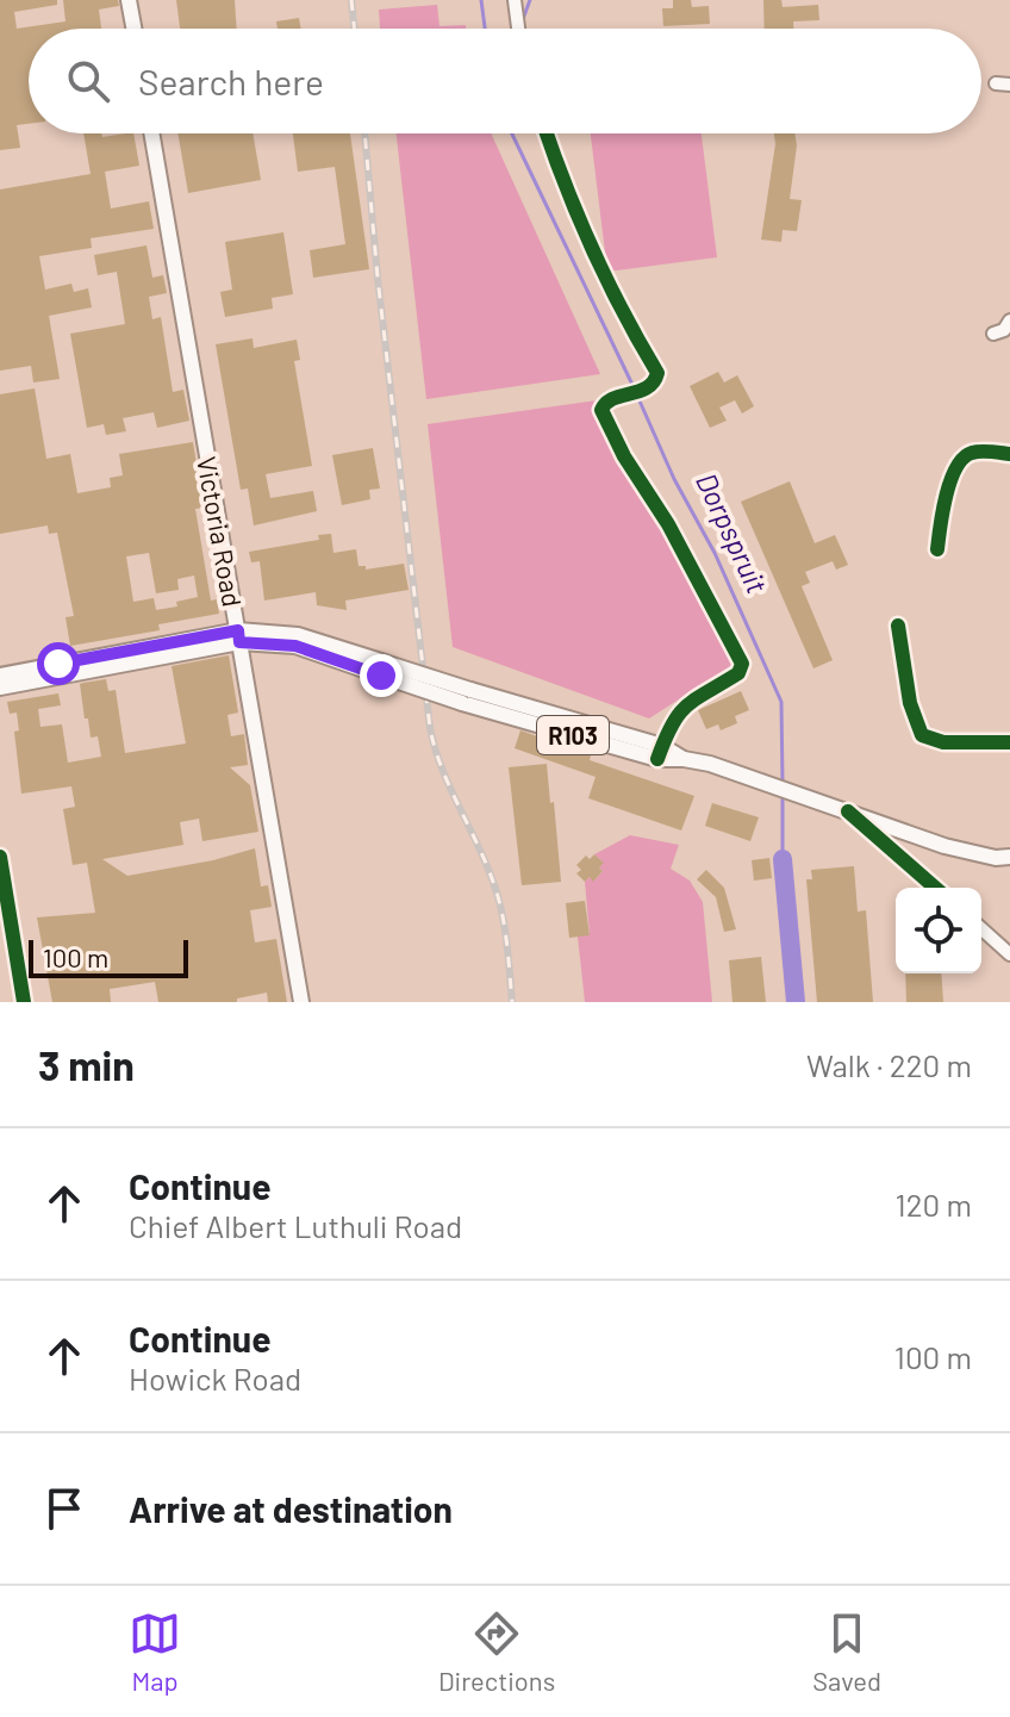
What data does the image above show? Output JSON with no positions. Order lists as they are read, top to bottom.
{
  "streets": {
    "main road": ["Victoria Road", "R103"]
  },
  "crossings": [
    ["Victoria Road", "R103"]
  ],
  "water": ["Dorpspruit"],
  "scale_bar": "100 m",
  "page": {
    "search": "Search here",
    "scale": "100 m",
    "heading": ["3 min", "Walk · 220 m"],
    "list": [
      ["Continue", "Chief Albert Luthuli Road", "120 m"],
      ["Continue", "Howick Road", "100 m"],
      "Arrive at destination"
    ],
    "nav": ["Map", "Directions", "Saved"]
  }
}
